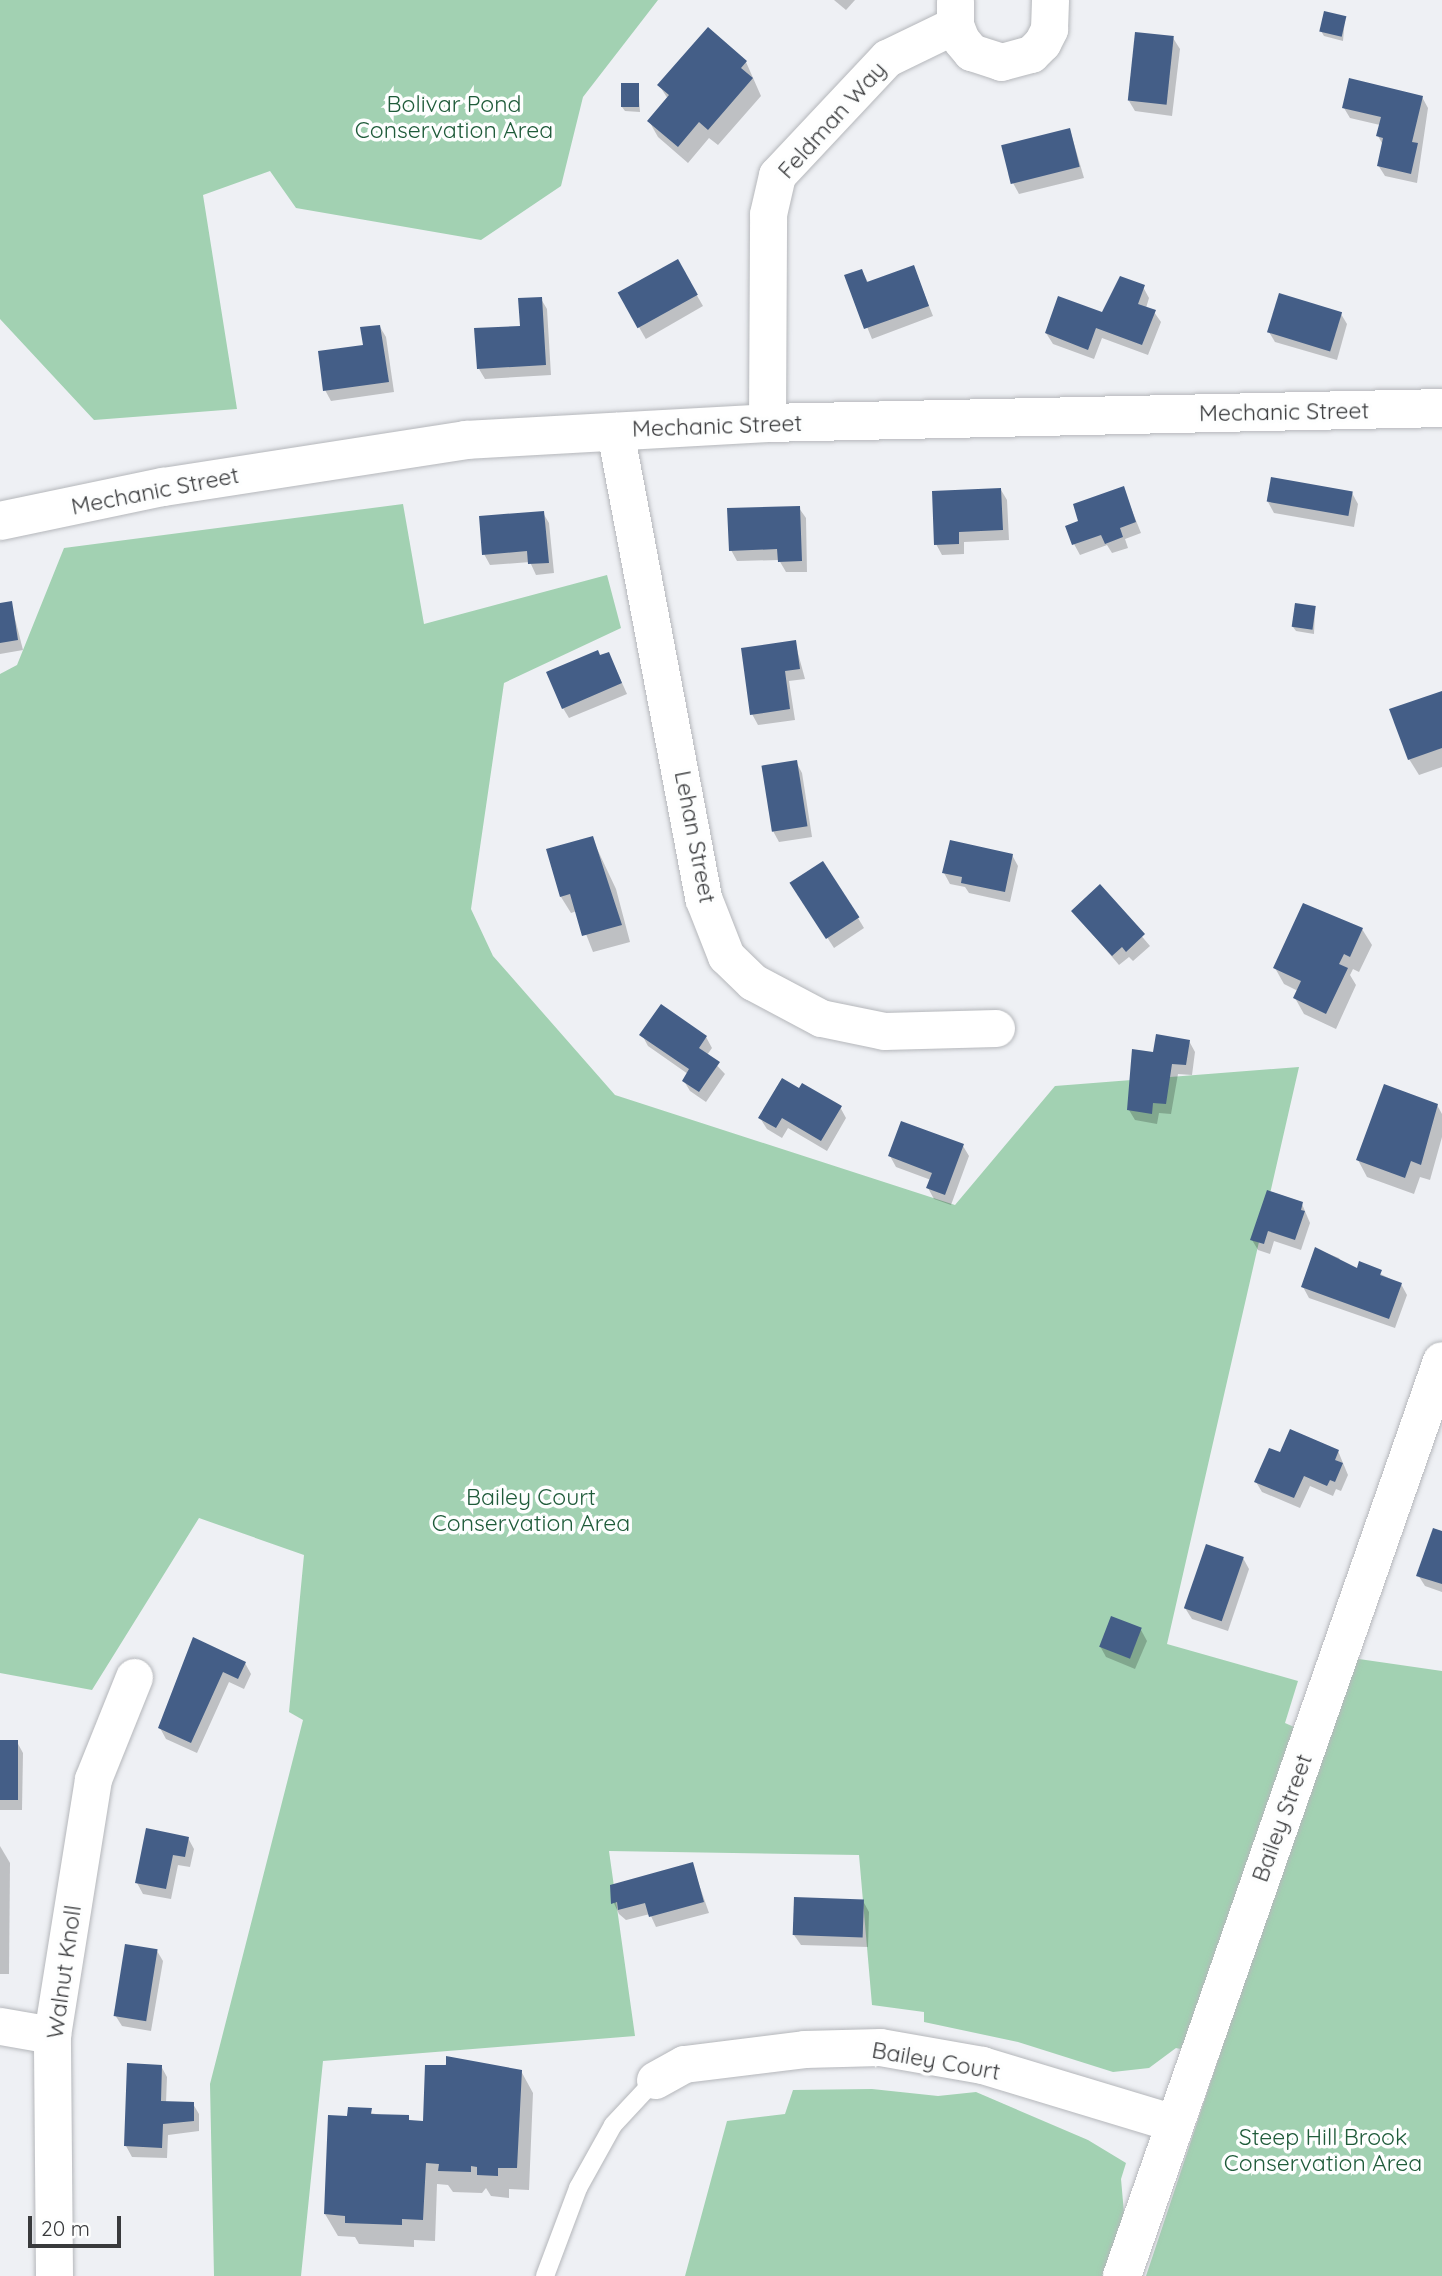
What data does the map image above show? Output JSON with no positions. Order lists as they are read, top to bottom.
{
  "streets": {
    "street": [
      "Feldman Way",
      "Mechanic Street",
      "Lehan Street",
      "Bailey Street",
      "Walnut Knoll",
      "Bailey Court"
    ]
  },
  "crossings": [
    ["Feldman Way", "Mechanic Street"],
    ["Mechanic Street", "Lehan Street"],
    ["Bailey Street", "Bailey Court"]
  ],
  "parks": ["Bolivar Pond Conservation Area", "Bailey Court Conservation Area", "Steep Hill Brook Conservation Area"],
  "scale_bar": "20 m"
}
